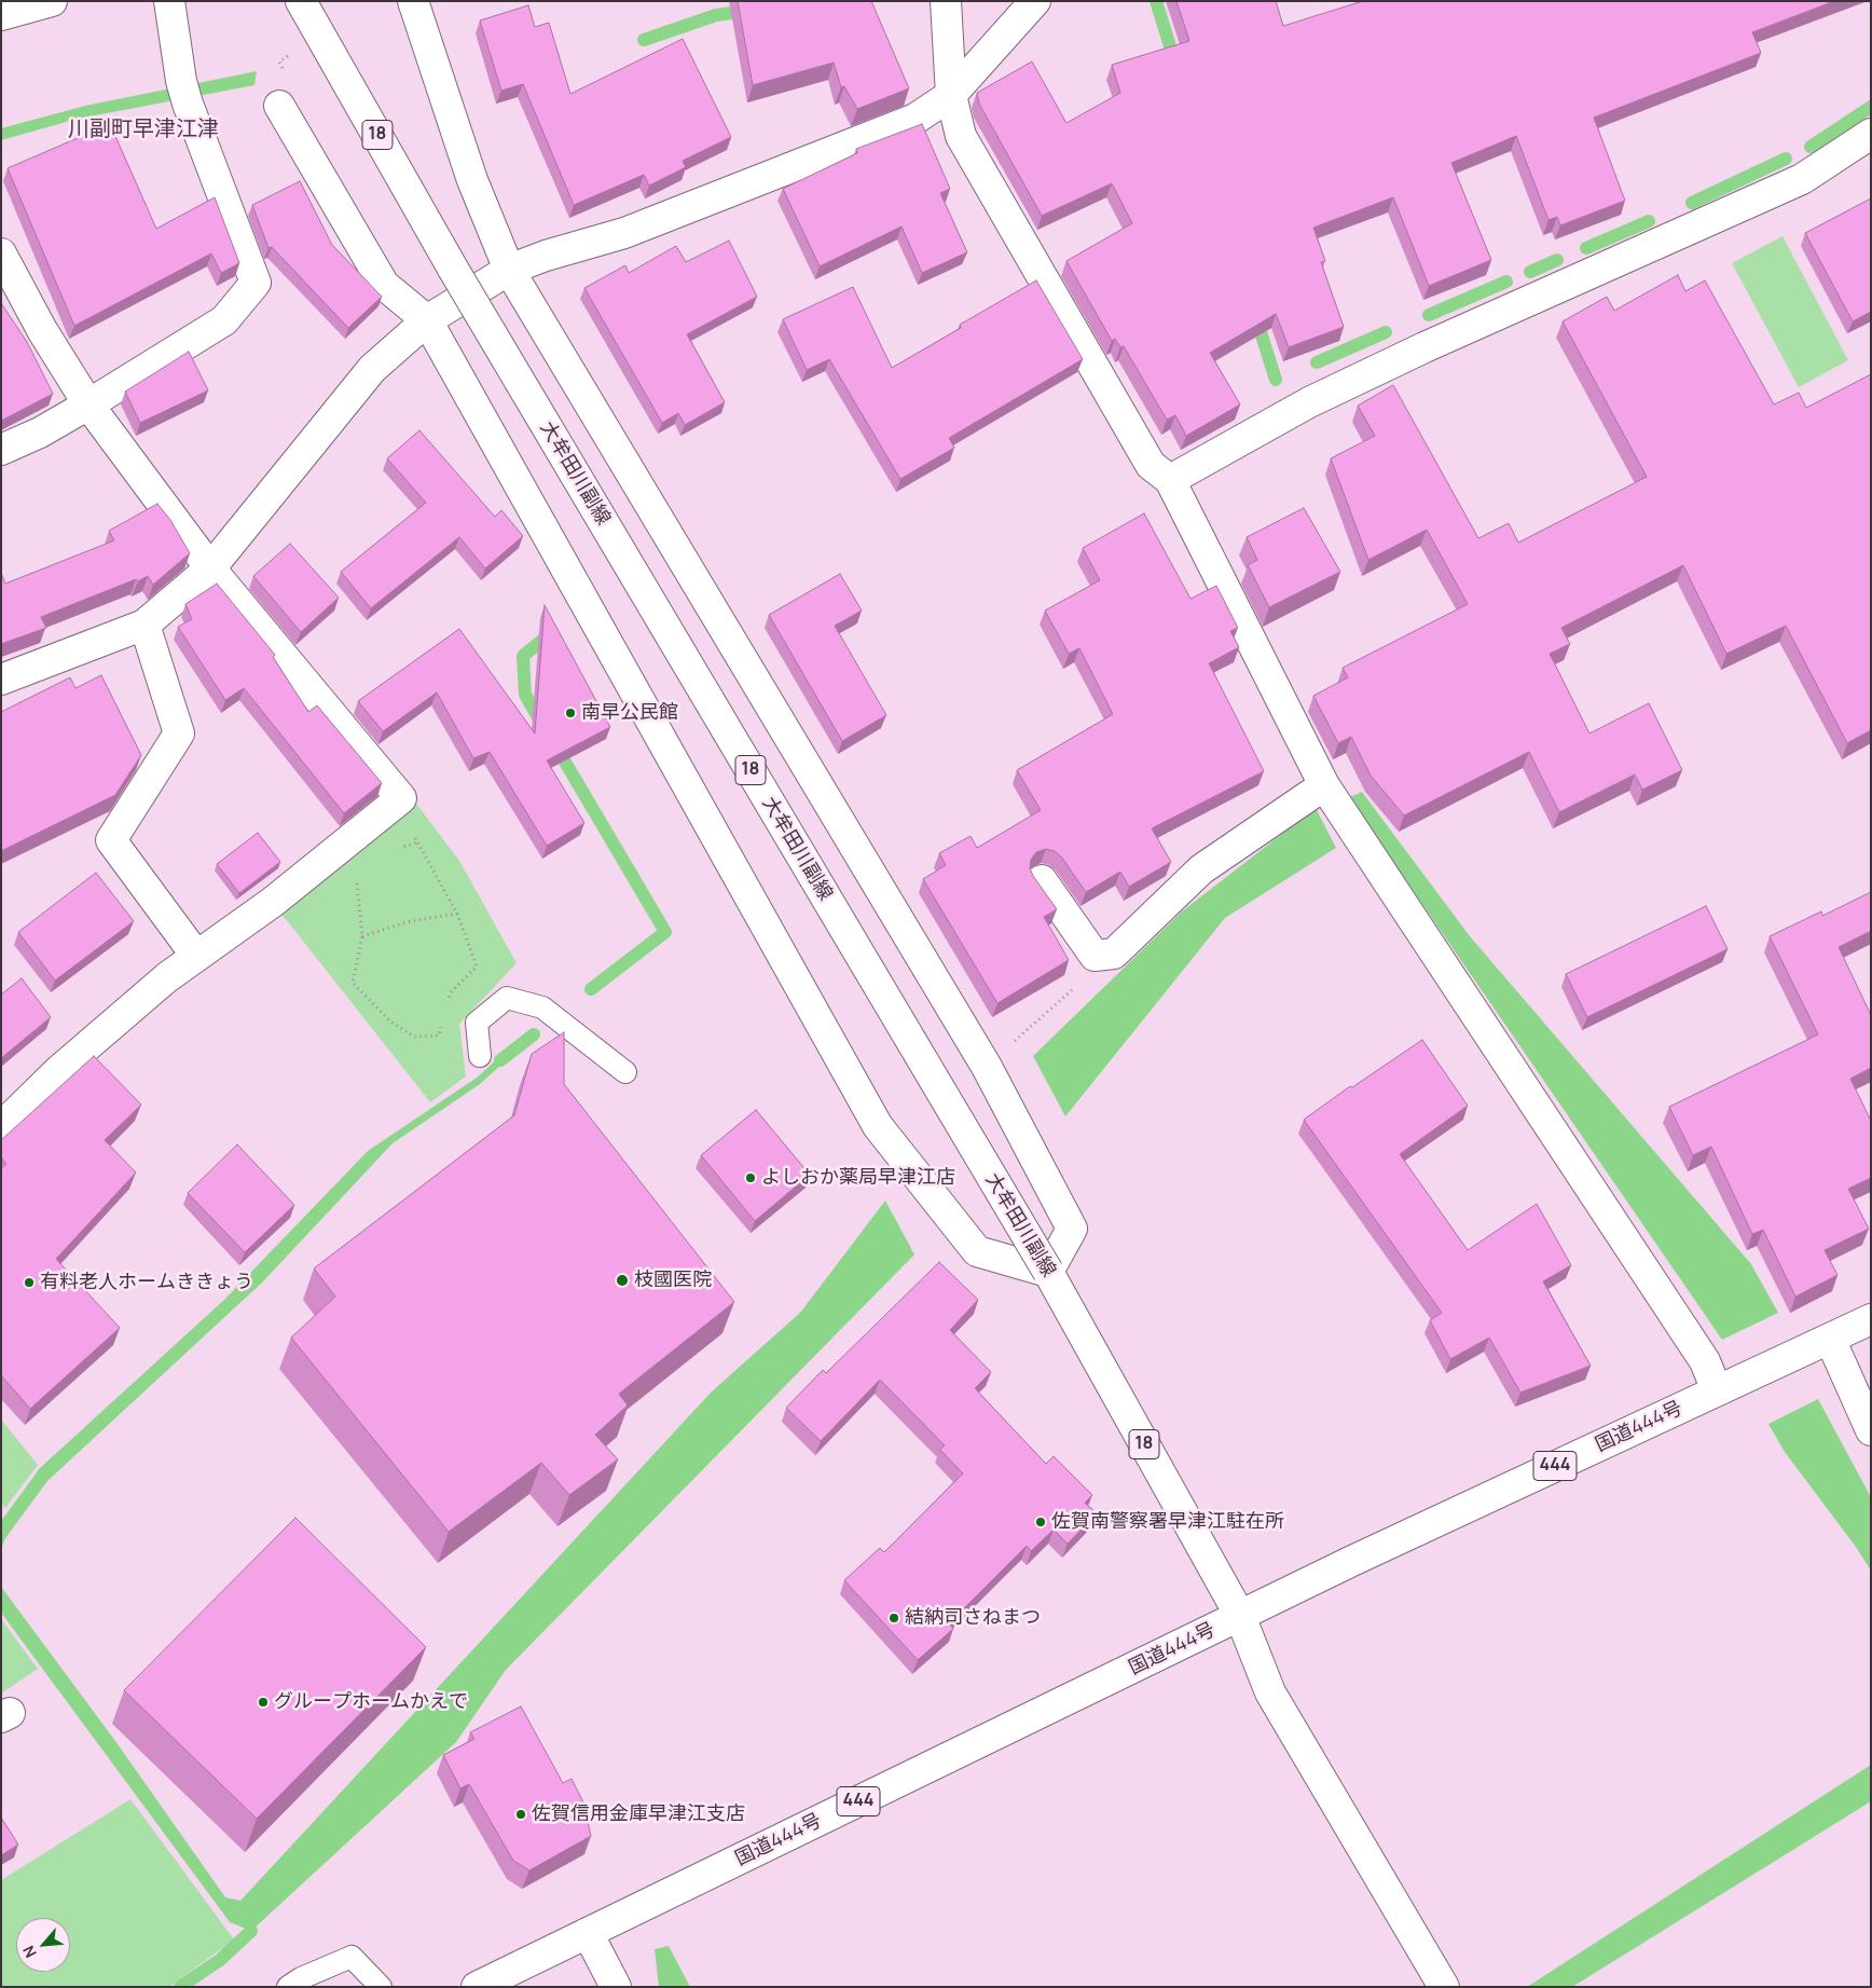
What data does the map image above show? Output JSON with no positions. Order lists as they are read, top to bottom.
{
  "streets": {
    "main road": [
      "18",
      "大牟田川副線",
      "国道444号",
      "444"
    ]
  },
  "crossings": [
    ["大牟田川副線", "国道444号"]
  ],
  "districts": ["川副町早津江津"],
  "places": [
    "南早公民館",
    "よしおか薬局早津江店",
    "枝國医院",
    "有料老人ホームききょう",
    "佐賀南警察署早津江駐在所",
    "結納司さねまつ",
    "グループホームかえで",
    "佐賀信用金庫早津江支店"
  ],
  "north": "bottom left"
}
